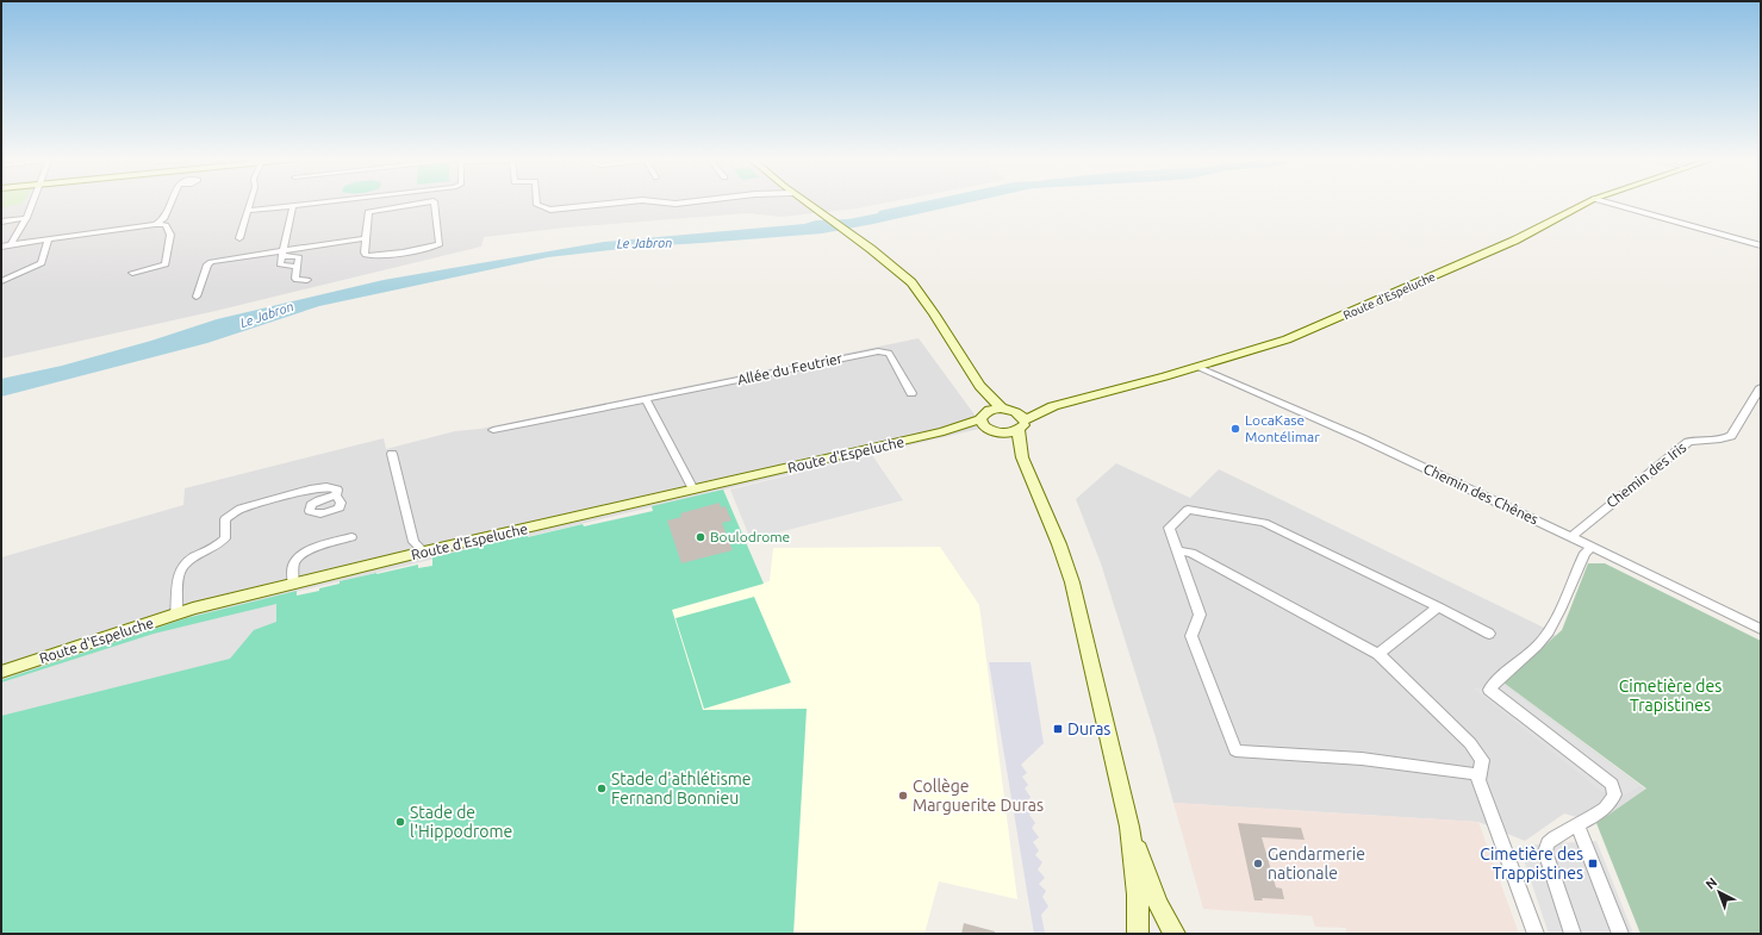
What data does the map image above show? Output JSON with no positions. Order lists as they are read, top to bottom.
{
  "streets": {
    "main road": ["Route d'Espeluche"],
    "street": ["Allée du Feutrier", "Chemin des Iris", "Chemin des Chênes"]
  },
  "crossings": [
    ["Route d'Espeluche", "Chemin des Chênes"],
    ["Chemin des Iris", "Chemin des Chênes"]
  ],
  "water": ["Le Jabron"],
  "parks": ["Cimetière des Trapistines"],
  "places": {
    "other": [
      "LocaKase Montélimar",
      "Boulodrome",
      "Stade d'athlétisme Fernand Bonnieu",
      "Collège Marguerite Duras",
      "Stade de l'Hippodrome",
      "Gendarmerie nationale"
    ],
    "transit": ["Duras", "Cimetière des Trappistines"]
  },
  "north": "top left"
}
